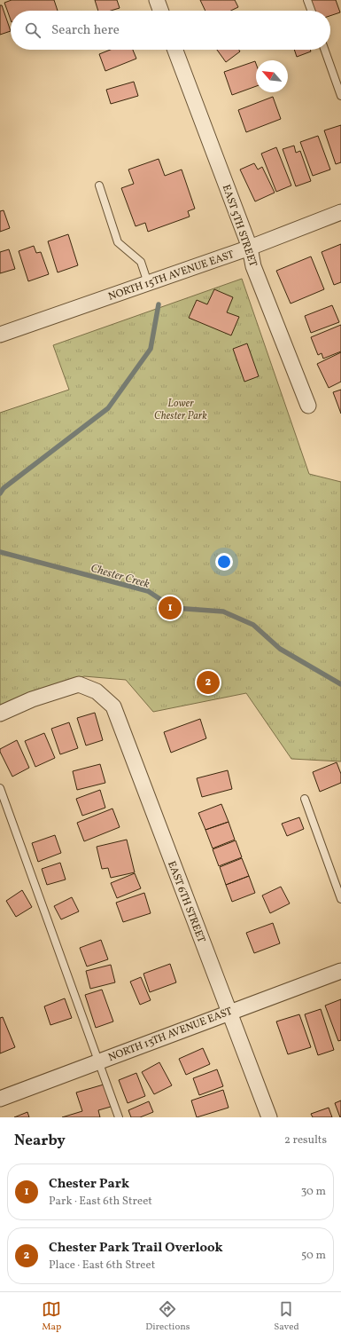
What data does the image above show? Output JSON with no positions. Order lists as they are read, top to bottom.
{
  "streets": {
    "street": [
      "EAST 5TH STREET",
      "NORTH 15TH AVENUE EAST",
      "EAST 6TH STREET",
      "NORTH 13TH AVENUE EAST"
    ]
  },
  "crossings": [
    ["EAST 5TH STREET", "NORTH 15TH AVENUE EAST"],
    ["EAST 6TH STREET", "NORTH 13TH AVENUE EAST"]
  ],
  "water": ["Chester Creek"],
  "parks": ["Lower Chester Park"],
  "north": "top left",
  "page": {
    "search": "Search here",
    "pins": ["1", "2"],
    "heading": ["Nearby", "2 results"],
    "list": [
      {
        "mark": "1",
        "name": "Chester Park",
        "note": "Park · East 6th Street",
        "value": "30 m"
      },
      {
        "mark": "2",
        "name": "Chester Park Trail Overlook",
        "note": "Place · East 6th Street",
        "value": "50 m"
      }
    ],
    "nav": ["Map", "Directions", "Saved"]
  }
}
